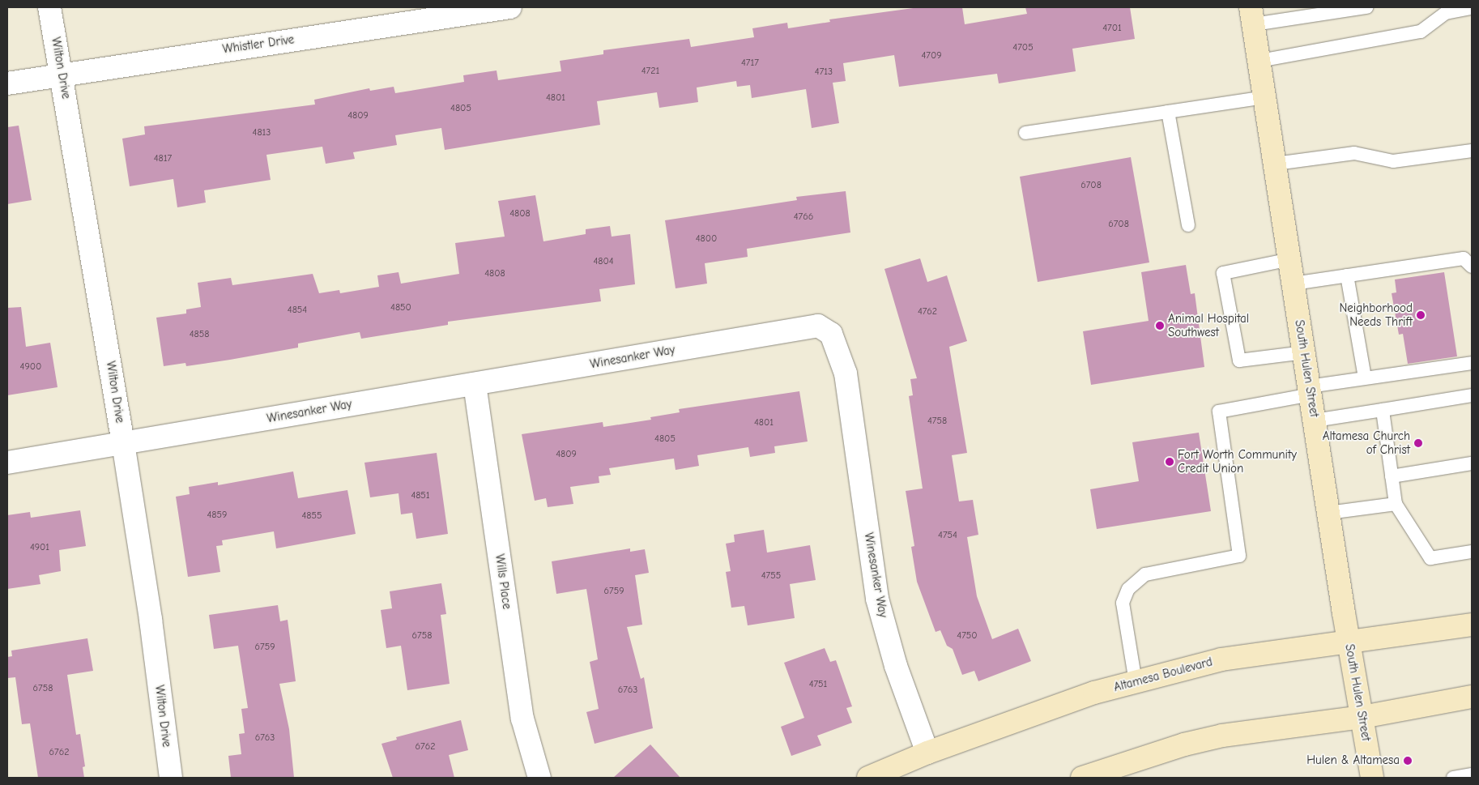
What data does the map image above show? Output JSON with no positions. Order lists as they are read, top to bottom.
{
  "streets": {
    "main road": ["South Hulen Street", "Altamesa Boulevard"],
    "street": [
      "Whistler Drive",
      "Wilton Drive",
      "Winesanker Way",
      "Wills Place"
    ]
  },
  "crossings": [
    ["Whistler Drive", "Wilton Drive"],
    ["Wilton Drive", "Winesanker Way"],
    ["Winesanker Way", "Wills Place"],
    ["Winesanker Way", "Altamesa Boulevard"],
    ["South Hulen Street", "Altamesa Boulevard"]
  ],
  "places": [
    "Neighborhood Needs Thrift",
    "Animal Hospital Southwest",
    "Altamesa Church of Christ",
    "Fort Worth Community Credit Union",
    "Hulen & Altamesa"
  ],
  "house_numbers": [
    "4701",
    "4705",
    "4709",
    "4717",
    "4721",
    "4713",
    "4801",
    "4805",
    "4809",
    "4813",
    "4817",
    "6708",
    "4808",
    "4766",
    "6708",
    "4800",
    "4804",
    "4808",
    "4850",
    "4854",
    "4762",
    "4858",
    "4900",
    "4758",
    "4801",
    "4805",
    "4809",
    "4851",
    "4859",
    "4855",
    "4754",
    "4901",
    "4755",
    "6759",
    "6758",
    "4750",
    "6759",
    "4751",
    "6758",
    "6763",
    "6763",
    "6762",
    "6762"
  ]
}
